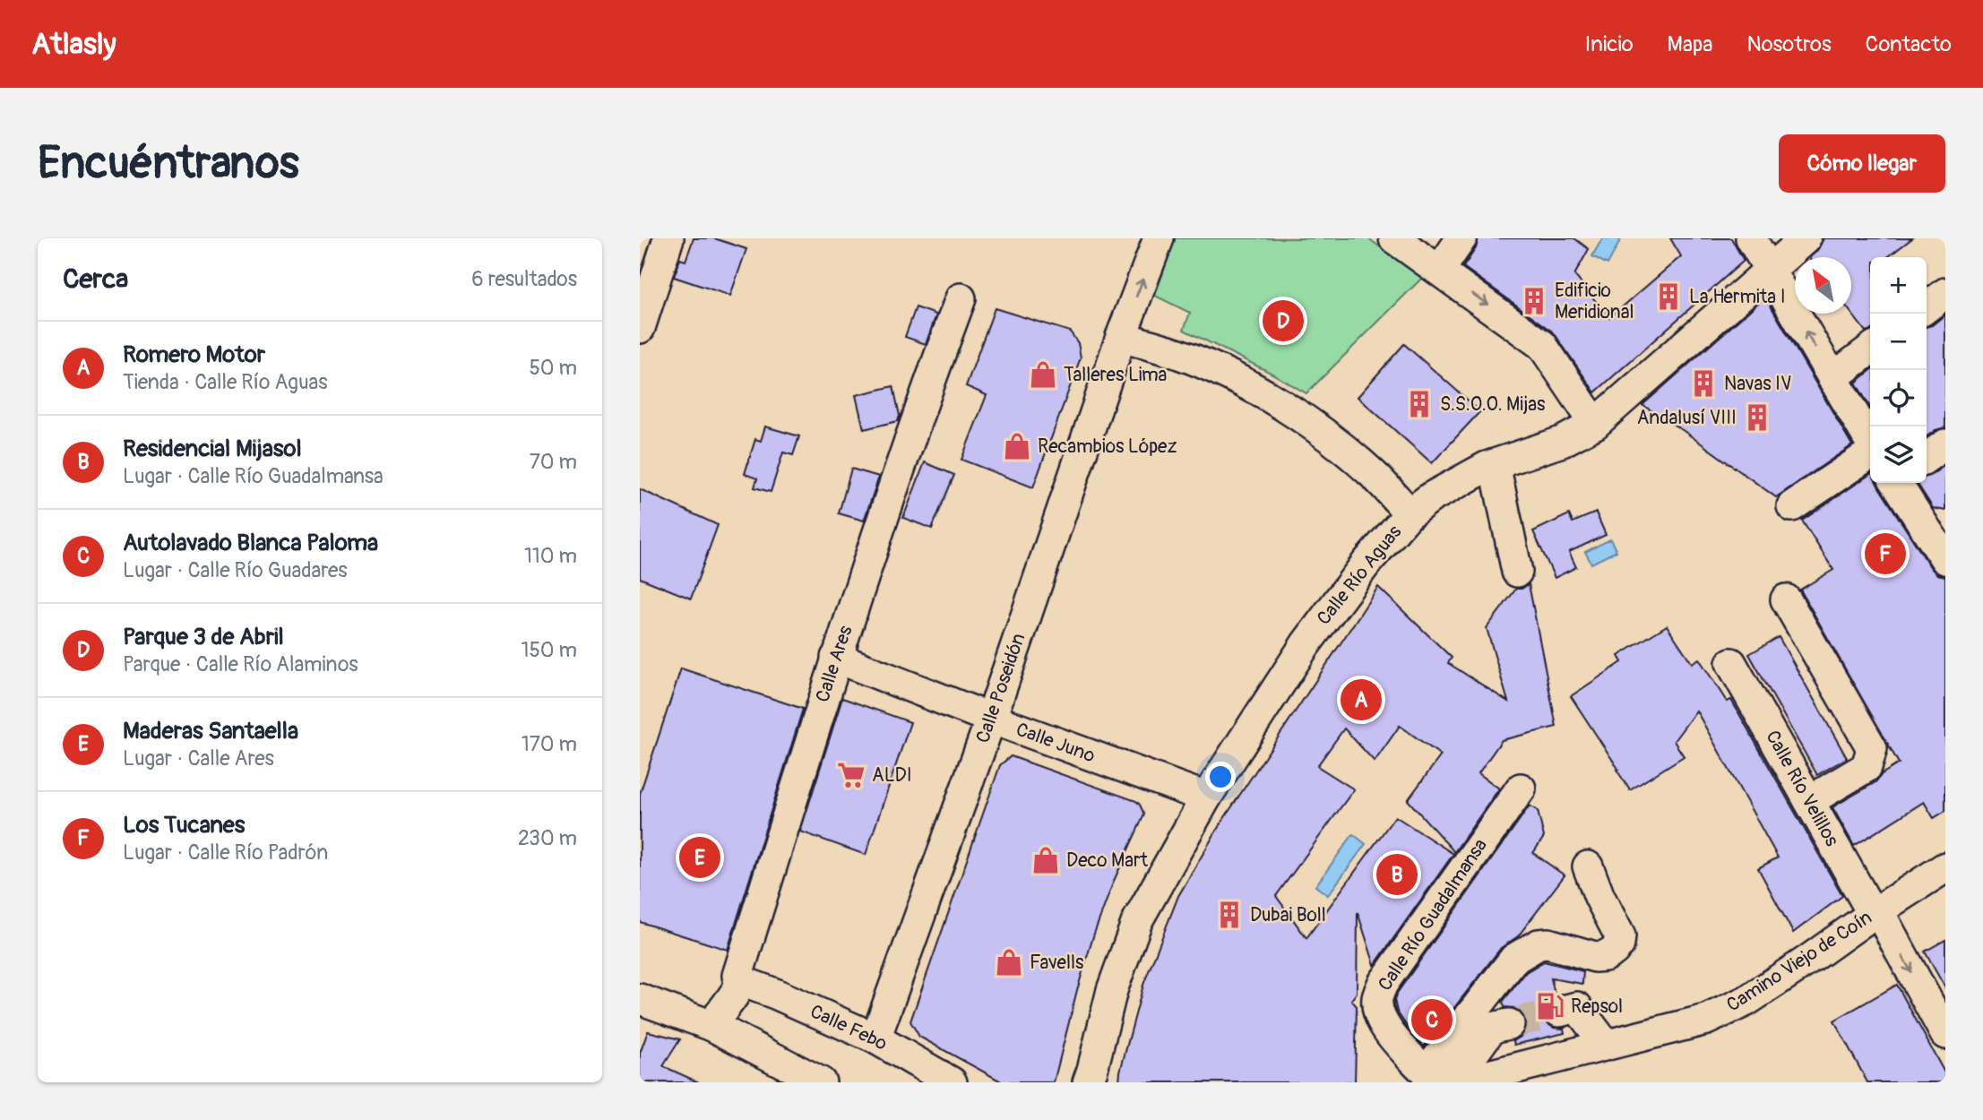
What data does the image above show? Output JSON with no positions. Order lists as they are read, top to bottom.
{
  "streets": {
    "street": [
      "Calle Río Aguas",
      "Calle Ares",
      "Calle Poseidón",
      "Calle Juno",
      "Calle Río Velillos",
      "Calle Río Guadalmansa",
      "Camino Viejo de Coín",
      "Calle Febo"
    ]
  },
  "crossings": [
    ["Calle Río Aguas", "Calle Juno"],
    ["Calle Ares", "Calle Juno"],
    ["Calle Ares", "Calle Febo"],
    ["Calle Poseidón", "Calle Juno"],
    ["Calle Poseidón", "Calle Febo"],
    ["Calle Río Velillos", "Camino Viejo de Coín"]
  ],
  "places": {
    "building": [
      "La Hermita I",
      "Edificio Meridional",
      "Navas IV",
      "S.S.O.O. Mijas",
      "Andalusí VIII",
      "Dubai Boll"
    ],
    "shop": [
      "Talleres Lima",
      "Recambios López",
      "Deco Mart",
      "Favells"
    ],
    "supermarket": ["ALDI"],
    "fuel station": ["Repsol"]
  },
  "north": "top left",
  "page": {
    "header": "Atlasly",
    "nav": [
      "Inicio",
      "Mapa",
      "Nosotros",
      "Contacto"
    ],
    "buttons": "Cómo llegar",
    "title": "Encuéntranos",
    "heading": ["Cerca", "6 resultados"],
    "map_buttons": ["+", "−"],
    "pins": [
      "D",
      "F",
      "A",
      "E",
      "B",
      "C"
    ],
    "list": [
      {
        "mark": "A",
        "name": "Romero Motor",
        "note": "Tienda · Calle Río Aguas",
        "value": "50 m"
      },
      {
        "mark": "B",
        "name": "Residencial Mijasol",
        "note": "Lugar · Calle Río Guadalmansa",
        "value": "70 m"
      },
      {
        "mark": "C",
        "name": "Autolavado Blanca Paloma",
        "note": "Lugar · Calle Río Guadares",
        "value": "110 m"
      },
      {
        "mark": "D",
        "name": "Parque 3 de Abril",
        "note": "Parque · Calle Río Alaminos",
        "value": "150 m"
      },
      {
        "mark": "E",
        "name": "Maderas Santaella",
        "note": "Lugar · Calle Ares",
        "value": "170 m"
      },
      {
        "mark": "F",
        "name": "Los Tucanes",
        "note": "Lugar · Calle Río Padrón",
        "value": "230 m"
      }
    ]
  }
}
